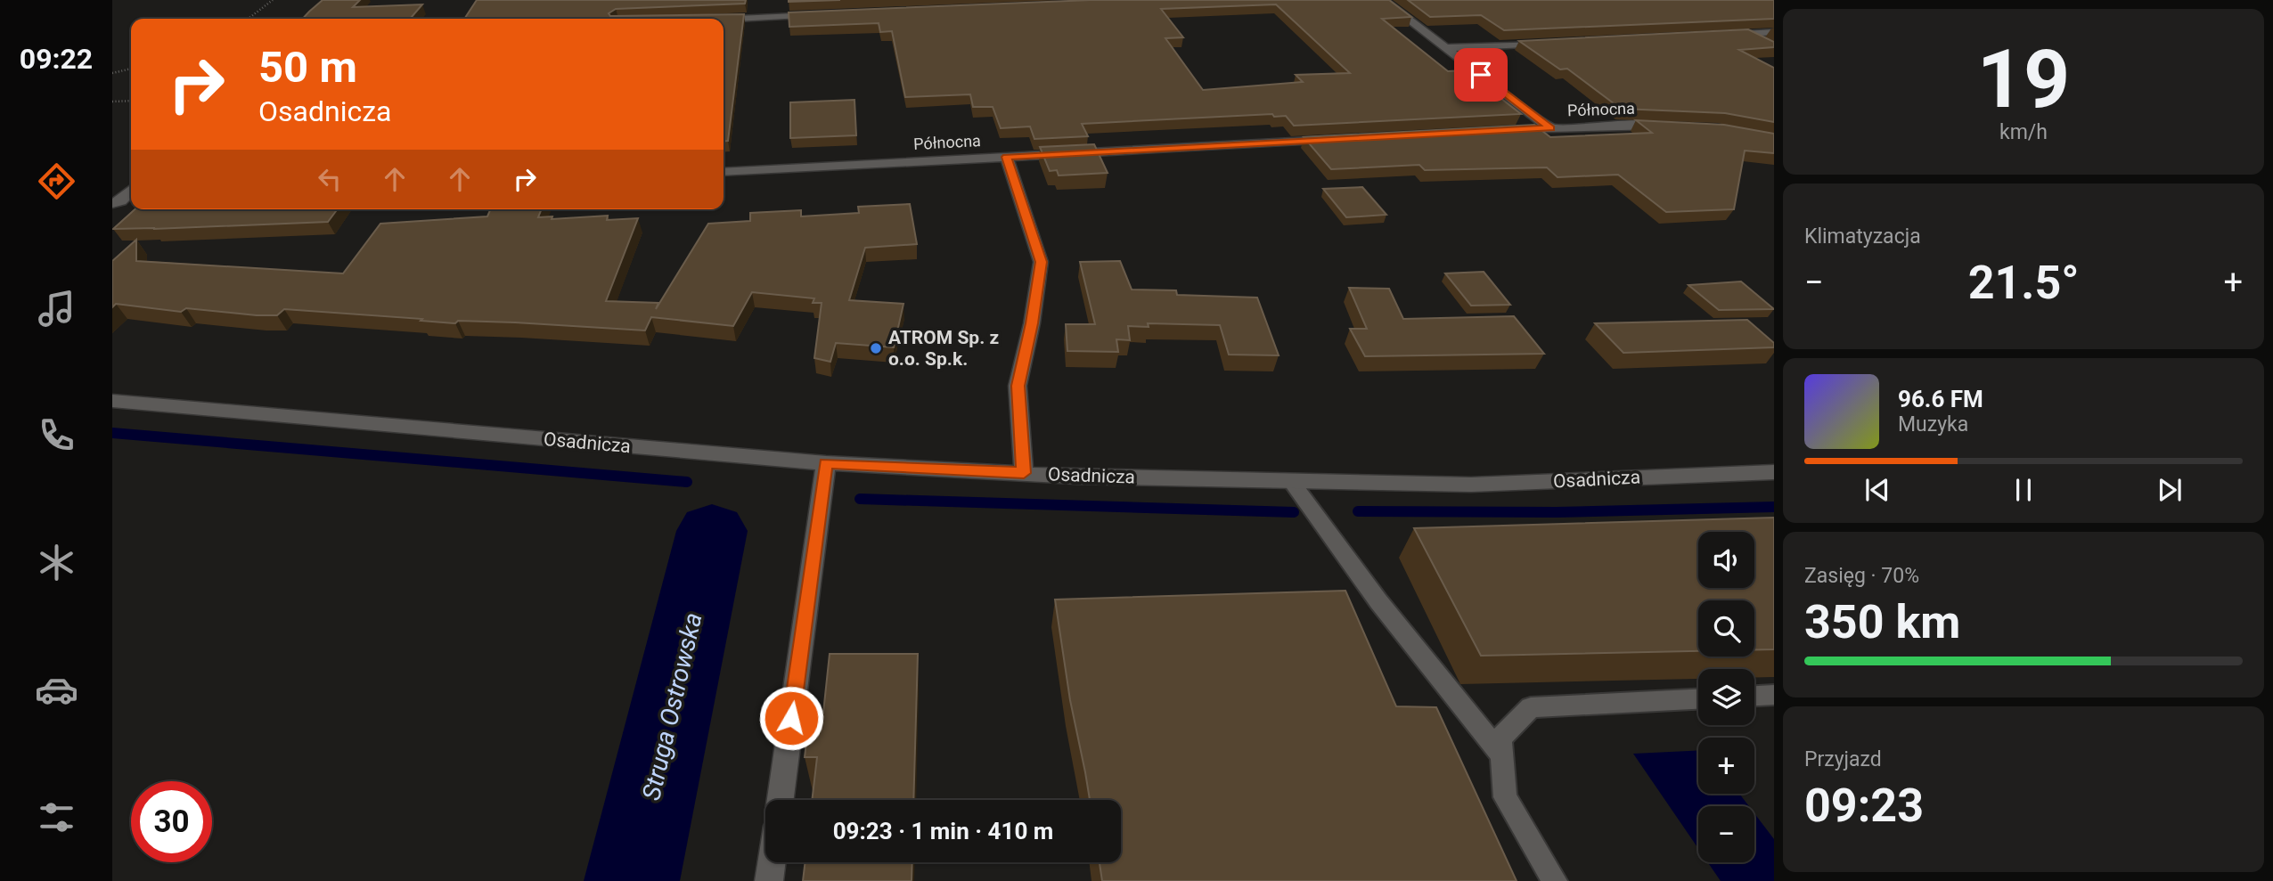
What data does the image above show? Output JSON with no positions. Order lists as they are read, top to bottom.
{
  "streets": {
    "street": ["Północna", "Osadnicza"]
  },
  "water": ["Struga Ostrowska"],
  "places": ["ATROM Sp. z o.o. Sp.k."],
  "page": {
    "tabs": "09:22",
    "tile": [
      ["19", "km/h"],
      "Klimatyzacja",
      ["Zasięg · 70%", "350 km"],
      ["Przyjazd", "09:23"]
    ],
    "turn": ["50 m", "Osadnicza"],
    "heat": ["−", "21.5°", "+"],
    "song": ["96.6 FM", "Muzyka"],
    "map_buttons": ["+", "−"],
    "limit": "30",
    "trip": "09:23 · 1 min · 410 m"
  }
}
